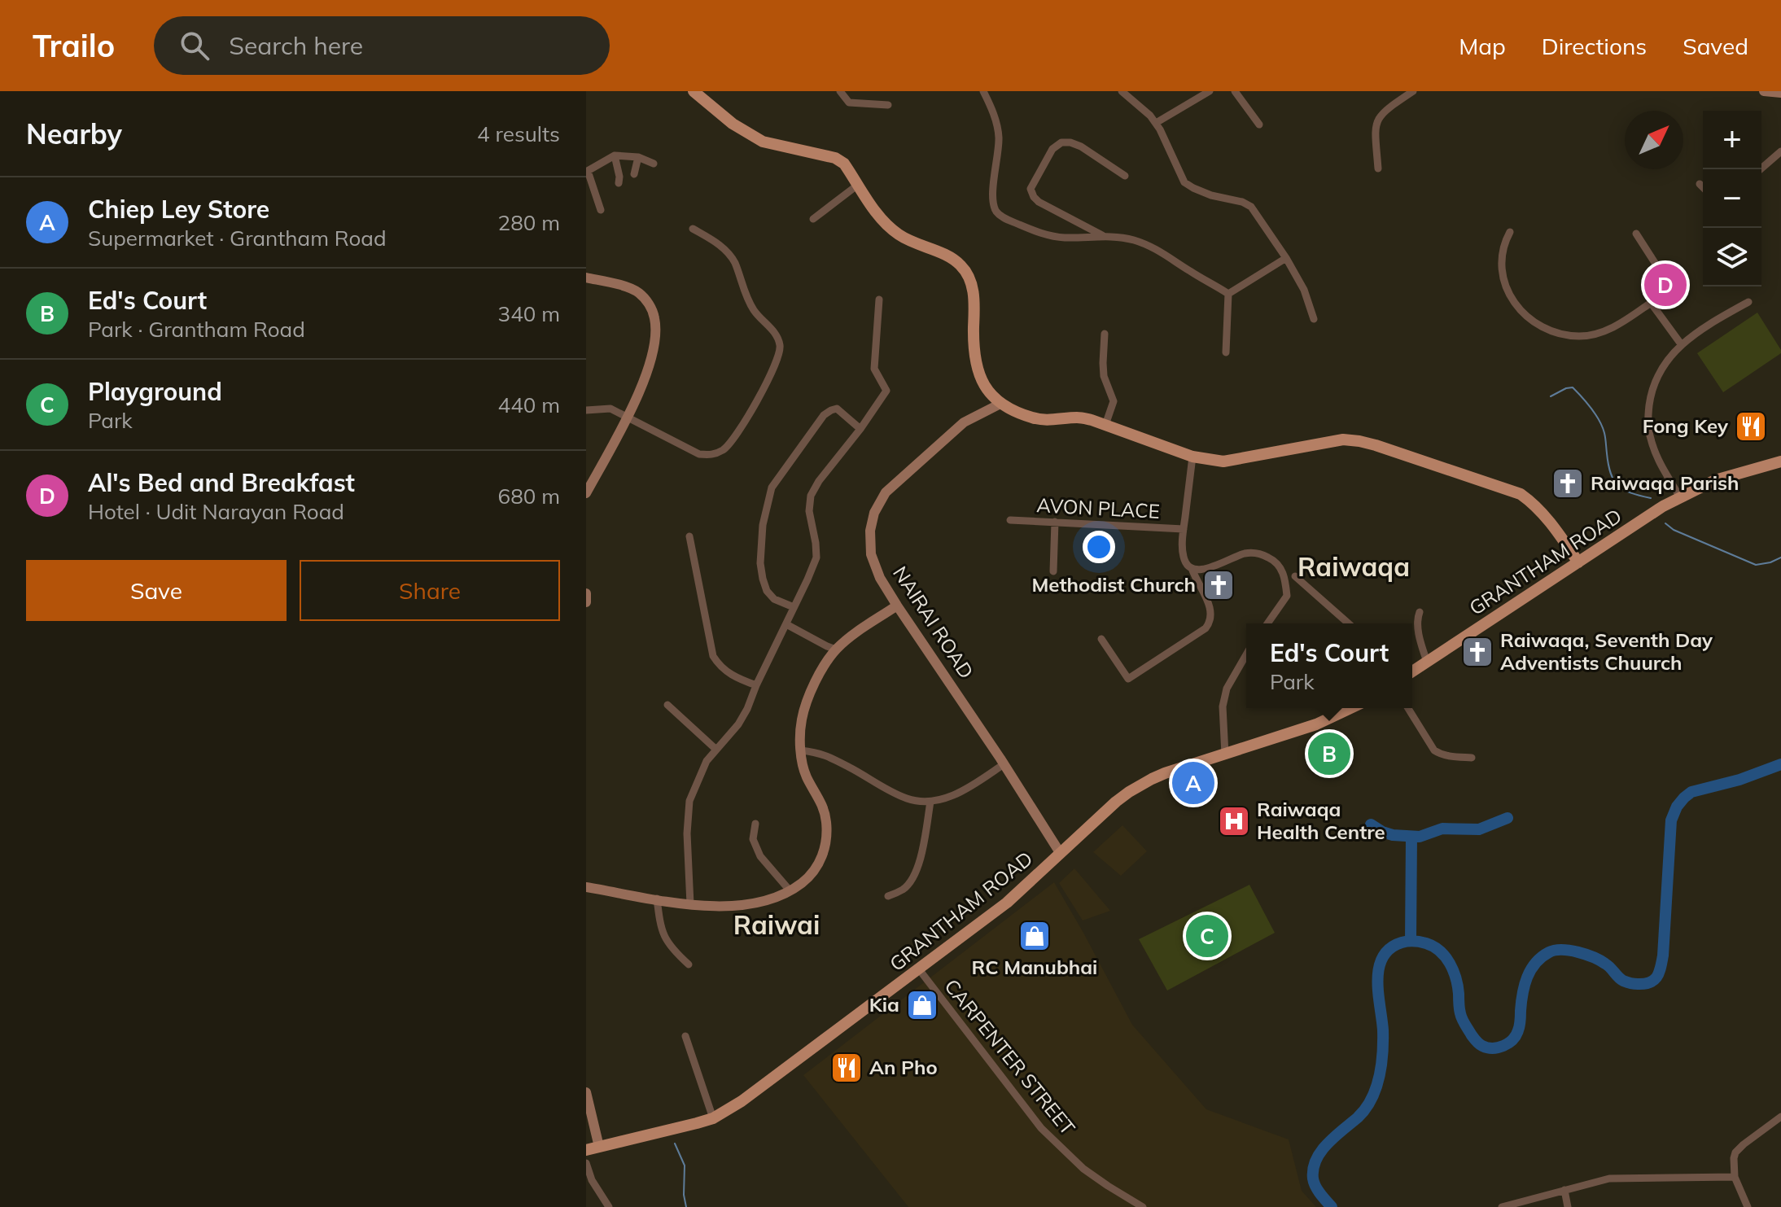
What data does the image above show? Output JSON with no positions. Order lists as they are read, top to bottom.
{
  "streets": {
    "main road": ["GRANTHAM ROAD"],
    "street": ["AVON PLACE", "NAIRAI ROAD", "CARPENTER STREET"]
  },
  "crossings": [
    ["GRANTHAM ROAD", "NAIRAI ROAD"],
    ["GRANTHAM ROAD", "CARPENTER STREET"]
  ],
  "districts": ["Raiwaqa", "Raiwai"],
  "places": {
    "restaurant": ["Fong Key", "An Pho"],
    "church": ["Raiwaqa Parish", "Methodist Church", "Raiwaqa, Seventh Day Adventists Chuurch"],
    "hospital": ["Raiwaqa Health Centre"],
    "shop": ["RC Manubhai", "Kia"]
  },
  "north": "top right",
  "page": {
    "header": "Trailo",
    "search": "Search here",
    "nav": ["Map", "Directions", "Saved"],
    "heading": ["Nearby", "4 results"],
    "map_buttons": ["+", "−"],
    "list": [
      {
        "mark": "A",
        "name": "Chiep Ley Store",
        "note": "Supermarket · Grantham Road",
        "value": "280 m"
      },
      {
        "mark": "B",
        "name": "Ed's Court",
        "note": "Park · Grantham Road",
        "value": "340 m"
      },
      {
        "mark": "C",
        "name": "Playground",
        "note": "Park",
        "value": "440 m"
      },
      {
        "mark": "D",
        "name": "Al's Bed and Breakfast",
        "note": "Hotel · Udit Narayan Road",
        "value": "680 m"
      }
    ],
    "pins": [
      "D",
      "B",
      "A",
      "C"
    ],
    "buttons": ["Save", "Share"],
    "popup": ["Ed's Court", "Park"]
  }
}
